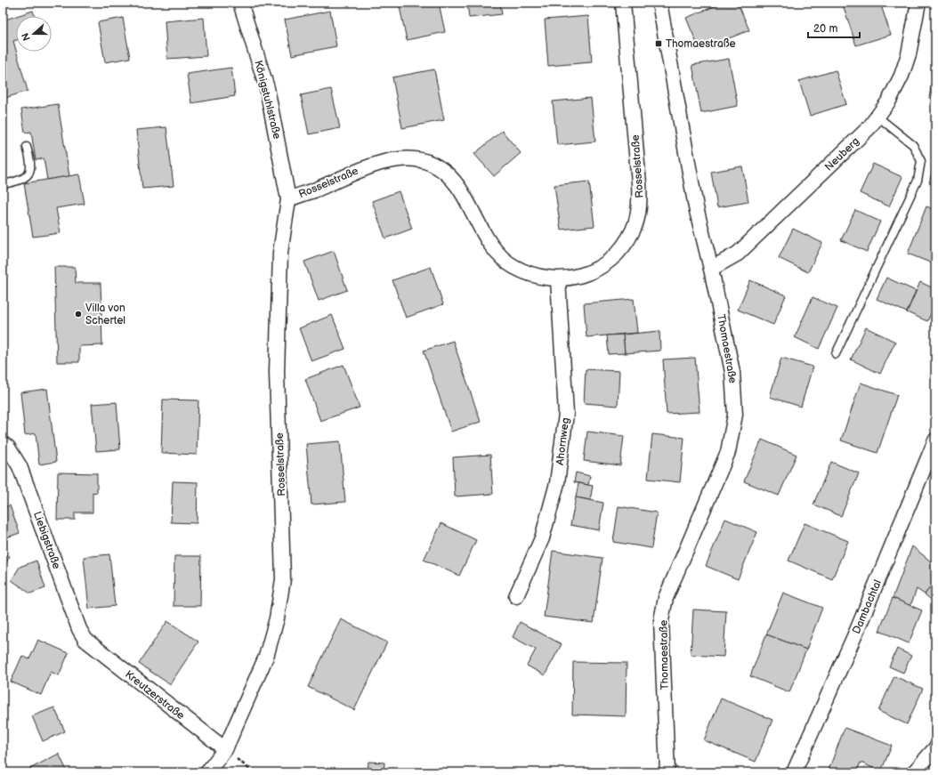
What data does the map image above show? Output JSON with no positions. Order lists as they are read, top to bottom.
{
  "streets": {
    "street": [
      "Königstuhlstraße",
      "Neuberg",
      "Rosselstraße",
      "Thomaestraße",
      "Ahornweg",
      "Liebigstraße",
      "Dambachtal",
      "Kreutzerstraße"
    ]
  },
  "crossings": [
    ["Königstuhlstraße", "Rosselstraße"],
    ["Neuberg", "Thomaestraße"],
    ["Rosselstraße", "Ahornweg"],
    ["Rosselstraße", "Kreutzerstraße"],
    ["Liebigstraße", "Kreutzerstraße"]
  ],
  "places": {
    "transit": ["Thomaestraße"],
    "other": ["Villa von Schertel"]
  },
  "scale_bar": "20 m",
  "north": "left"
}
